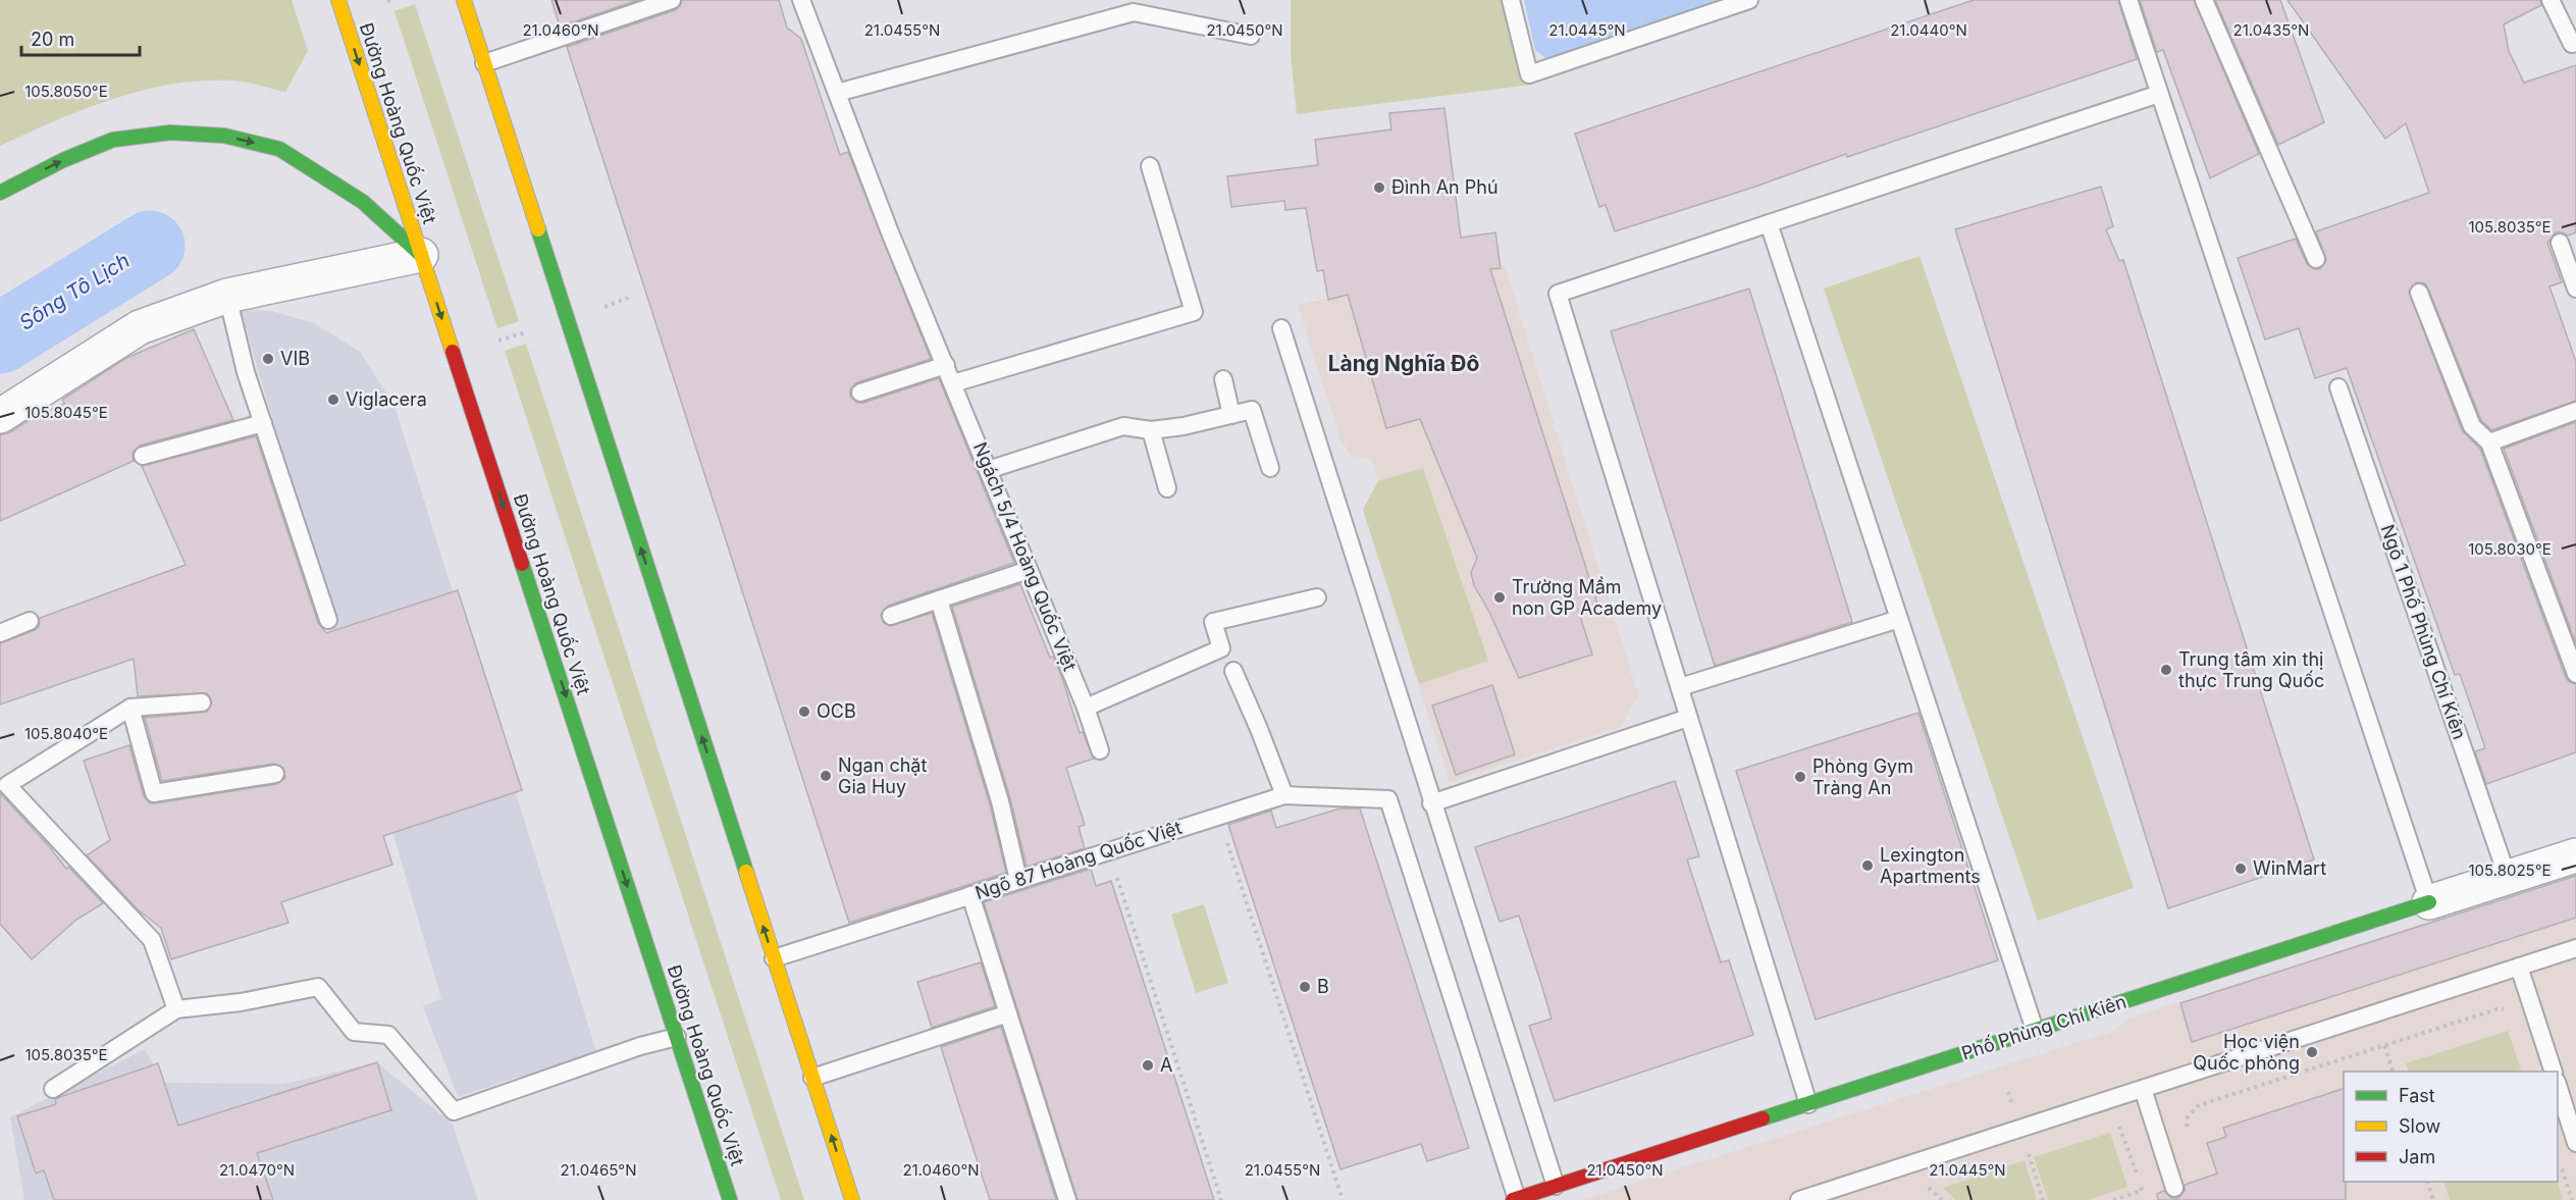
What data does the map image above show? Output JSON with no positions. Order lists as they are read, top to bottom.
{
  "streets": {
    "main road": ["Đường Hoàng Quốc Việt", "Phố Phùng Chí Kiên"],
    "lane": ["Ngách 5/4 Hoàng Quốc Việt", "Ngõ 1 Phố Phùng Chí Kiên", "Ngõ 87 Hoàng Quốc Việt"]
  },
  "crossings": [
    ["Ngõ 1 Phố Phùng Chí Kiên", "Phố Phùng Chí Kiên"],
    ["Ngõ 87 Hoàng Quốc Việt", "Phố Phùng Chí Kiên"]
  ],
  "districts": ["Làng Nghĩa Đô"],
  "water": ["Sông Tô Lịch"],
  "places": [
    "Đình An Phú",
    "VIB",
    "Viglacera",
    "Trường Mầm non GP Academy",
    "Trung tâm xin thị thực Trung Quốc",
    "OCB",
    "Ngan chặt Gia Huy",
    "Phòng Gym Tràng An",
    "Lexington Apartments",
    "WinMart",
    "B",
    "Học viện Quốc phòng",
    "A"
  ],
  "legend": ["Fast", "Slow", "Jam"],
  "scale_bar": "20 m",
  "coordinates": [
    "21.0460°N",
    "21.0455°N",
    "21.0450°N",
    "21.0445°N",
    "21.0440°N",
    "21.0435°N",
    "105.8050°E",
    "105.8035°E",
    "105.8045°E",
    "105.8030°E",
    "105.8040°E",
    "105.8025°E",
    "21.0470°N",
    "21.0465°N"
  ]
}
